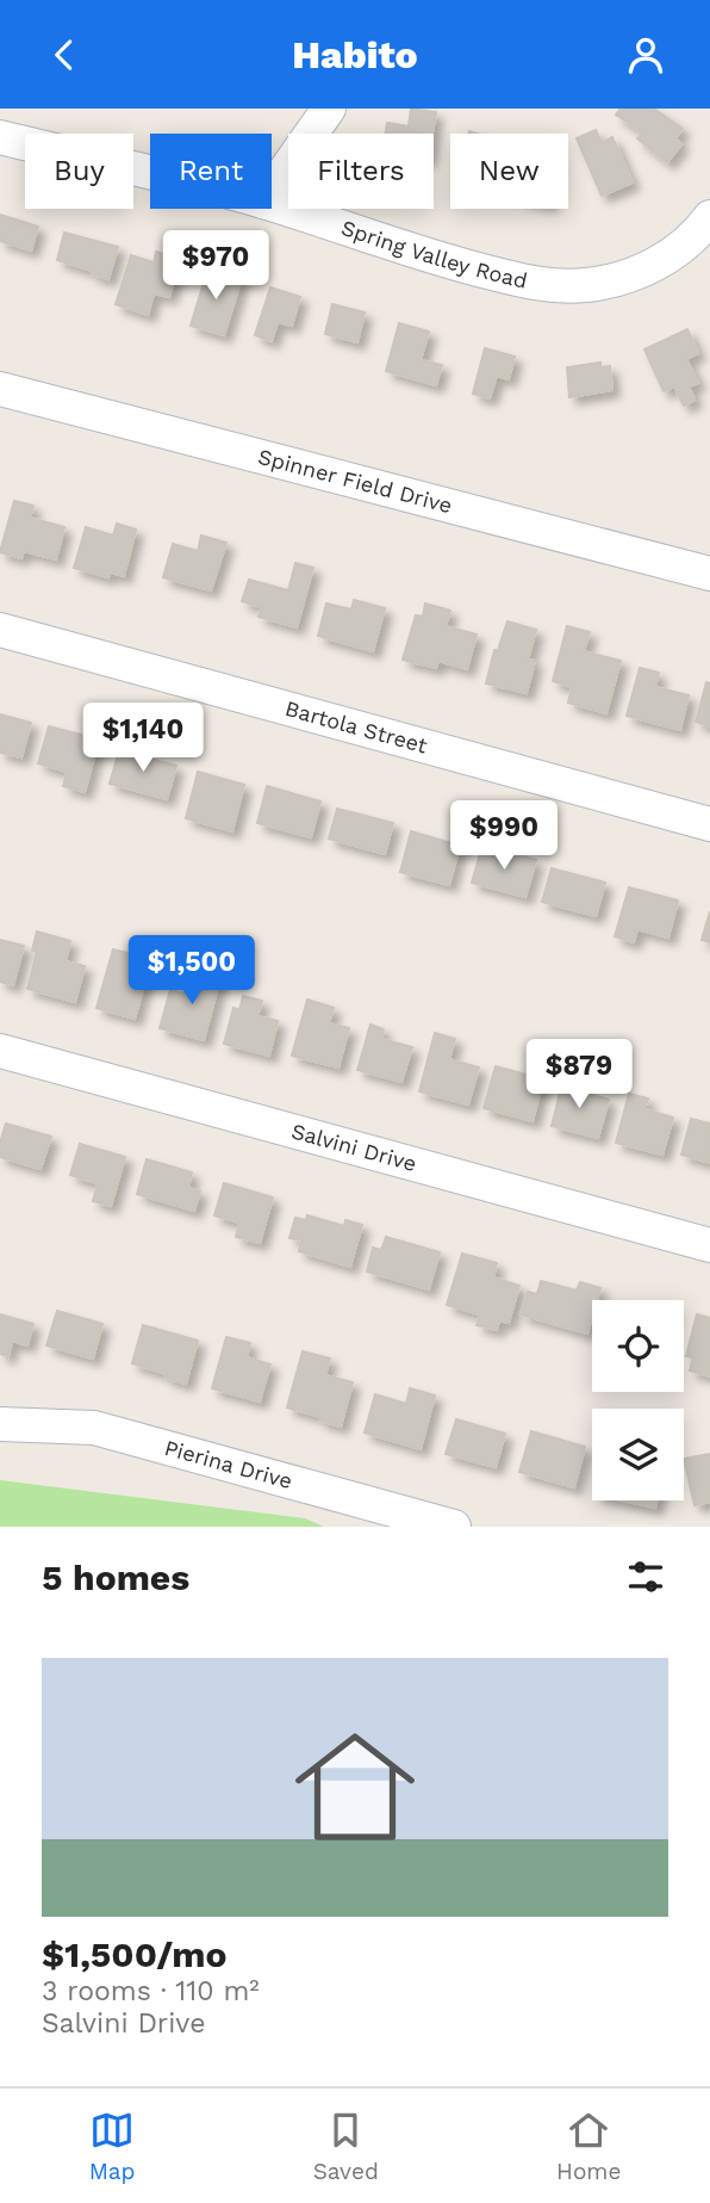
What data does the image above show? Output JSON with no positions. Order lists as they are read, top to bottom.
{
  "streets": {
    "street": [
      "Spring Valley Road",
      "Spinner Field Drive",
      "Bartola Street",
      "Salvini Drive",
      "Pierina Drive"
    ]
  },
  "page": {
    "header": "Habito",
    "chip": [
      "Buy",
      "Rent",
      "Filters",
      "New"
    ],
    "price": [
      "$970",
      "$1,140",
      "$990",
      "$1,500",
      "$879"
    ],
    "heading": "5 homes",
    "list": [
      {
        "name": "$1,500/mo",
        "note": "3 rooms · 110 m² · Salvini Drive"
      }
    ],
    "tabs": ["Map", "Saved", "Home"]
  }
}
